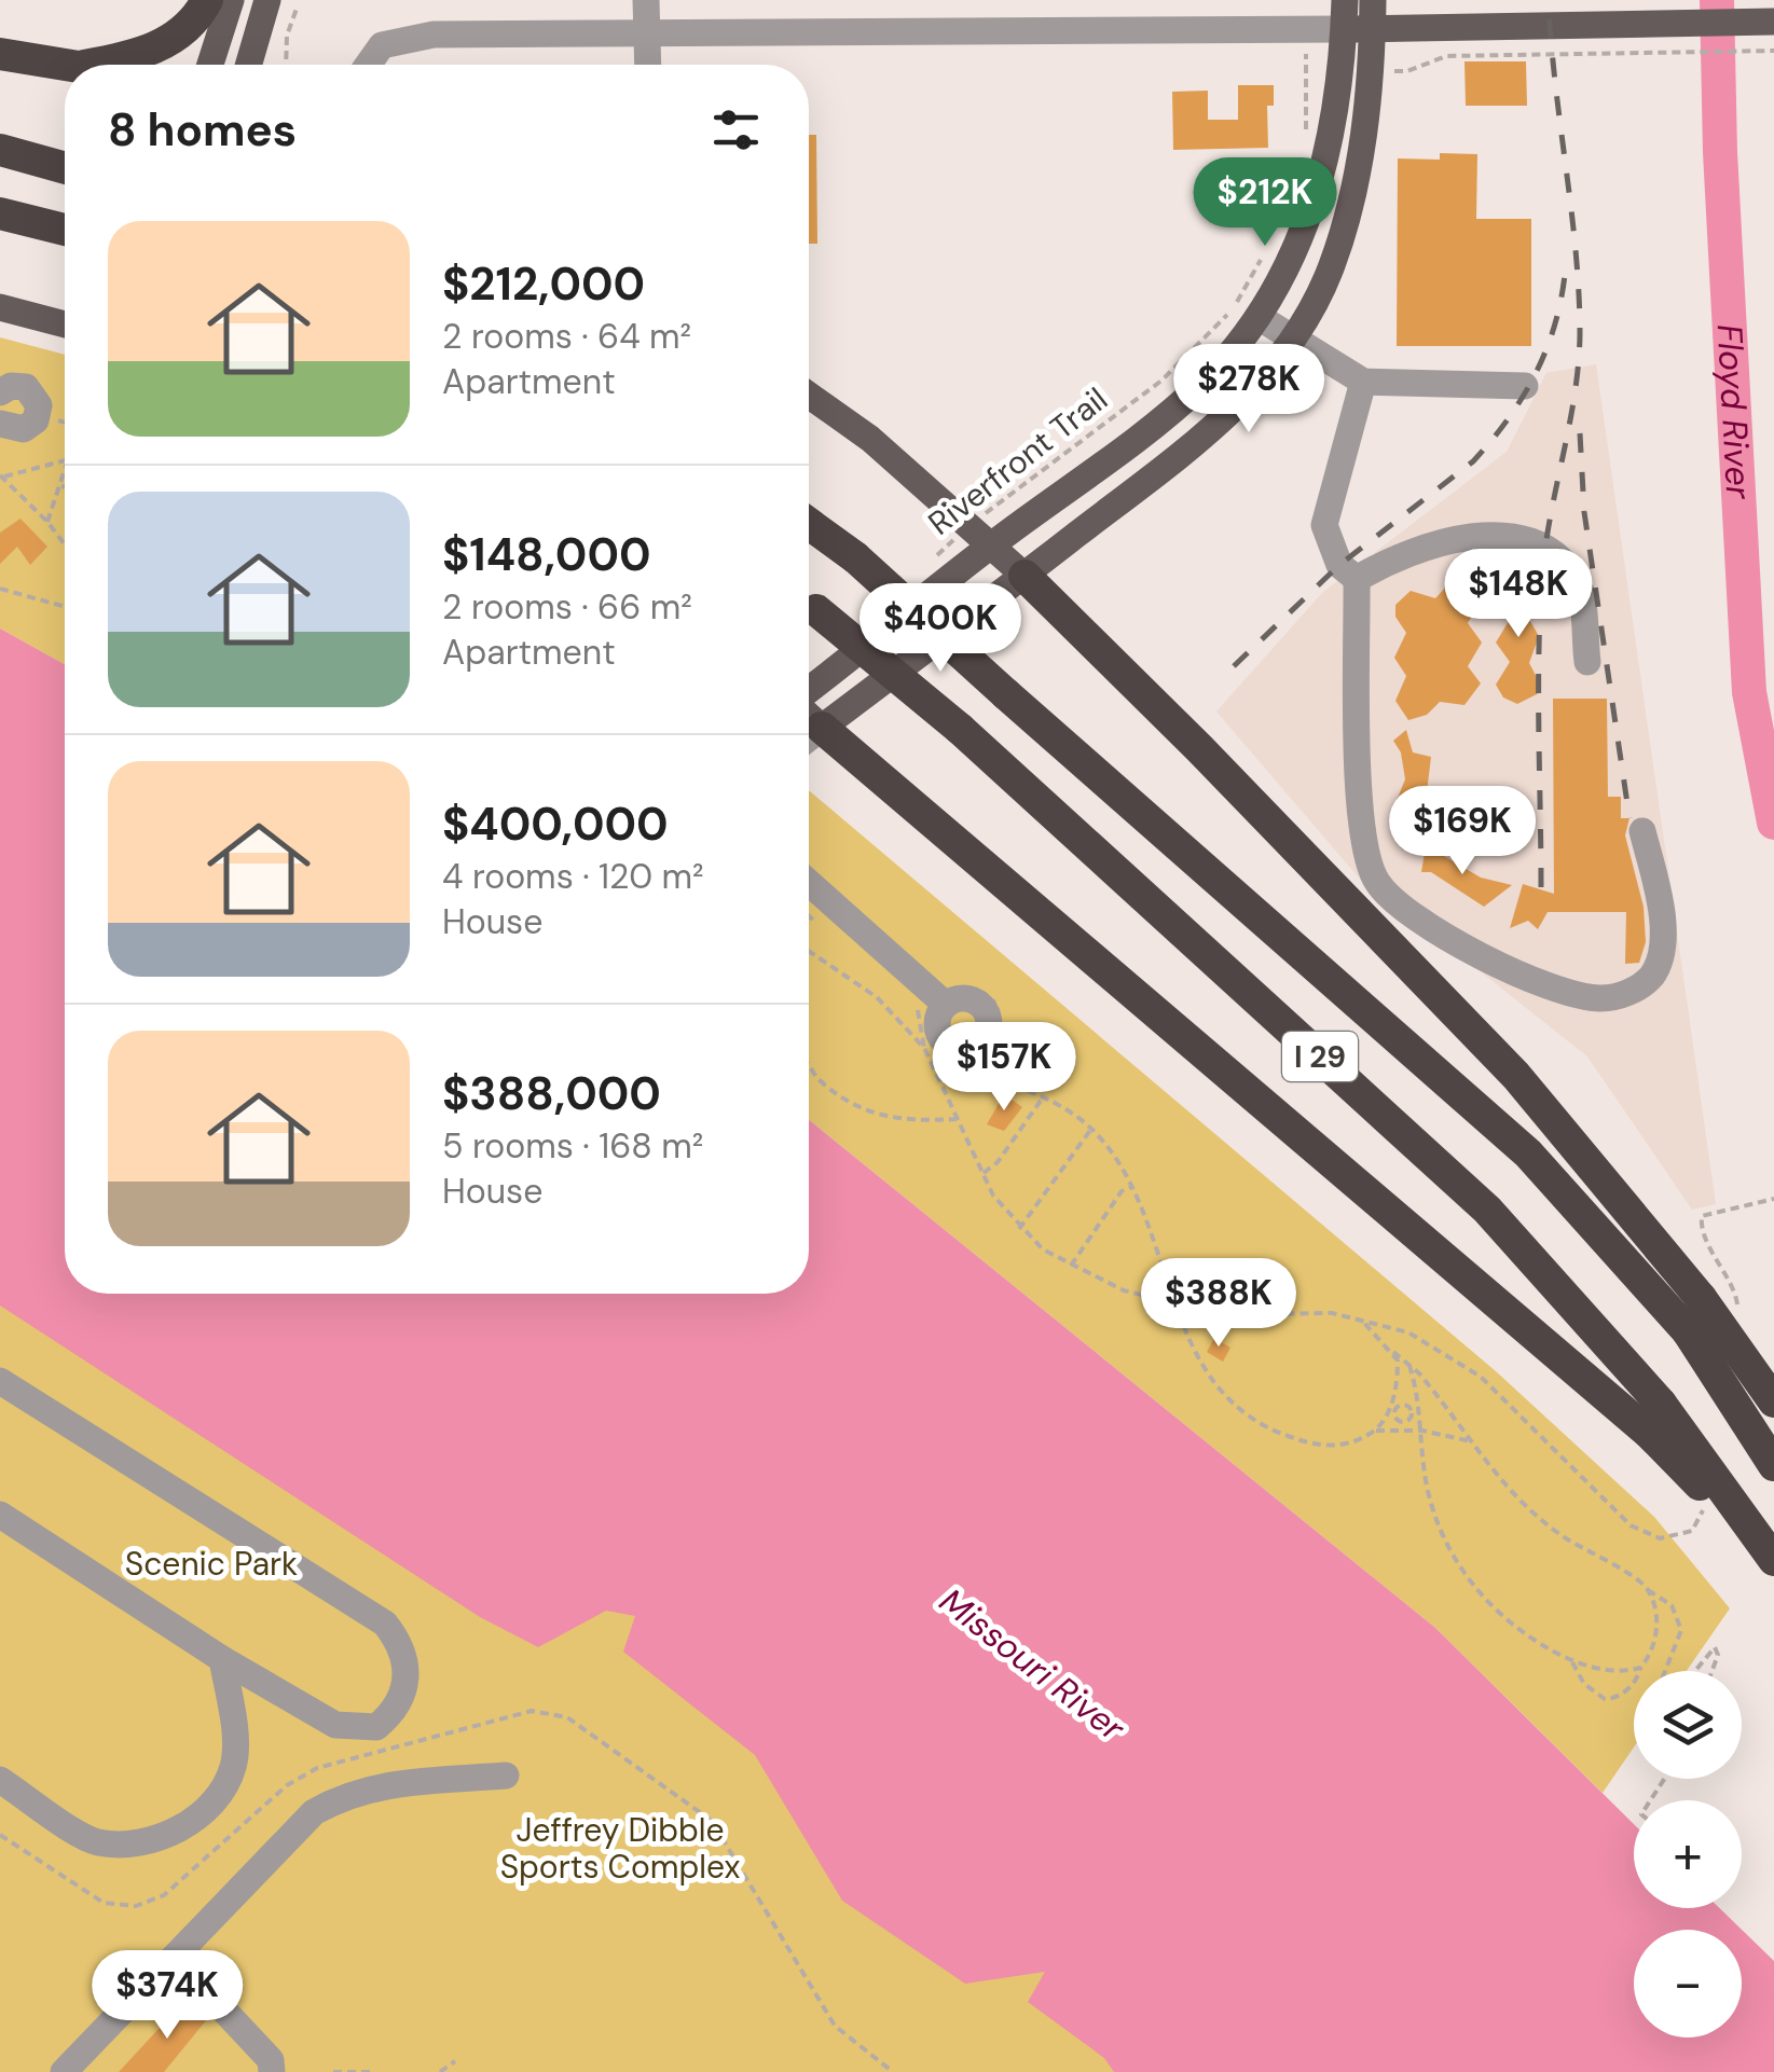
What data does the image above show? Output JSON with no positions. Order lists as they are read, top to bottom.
{
  "streets": {
    "highway": ["I 29"],
    "path": ["Riverfront Trail"]
  },
  "water": ["Floyd River", "Missouri River"],
  "parks": ["Scenic Park", "Jeffrey Dibble Sports Complex"],
  "page": {
    "heading": "8 homes",
    "price": [
      "$212K",
      "$278K",
      "$148K",
      "$400K",
      "$169K",
      "$157K",
      "$388K",
      "$374K"
    ],
    "list": [
      {
        "name": "$212,000",
        "note": "2 rooms · 64 m² · Apartment"
      },
      {
        "name": "$148,000",
        "note": "2 rooms · 66 m² · Apartment"
      },
      {
        "name": "$400,000",
        "note": "4 rooms · 120 m² · House"
      },
      {
        "name": "$388,000",
        "note": "5 rooms · 168 m² · House"
      }
    ],
    "map_buttons": ["+", "−"]
  }
}
